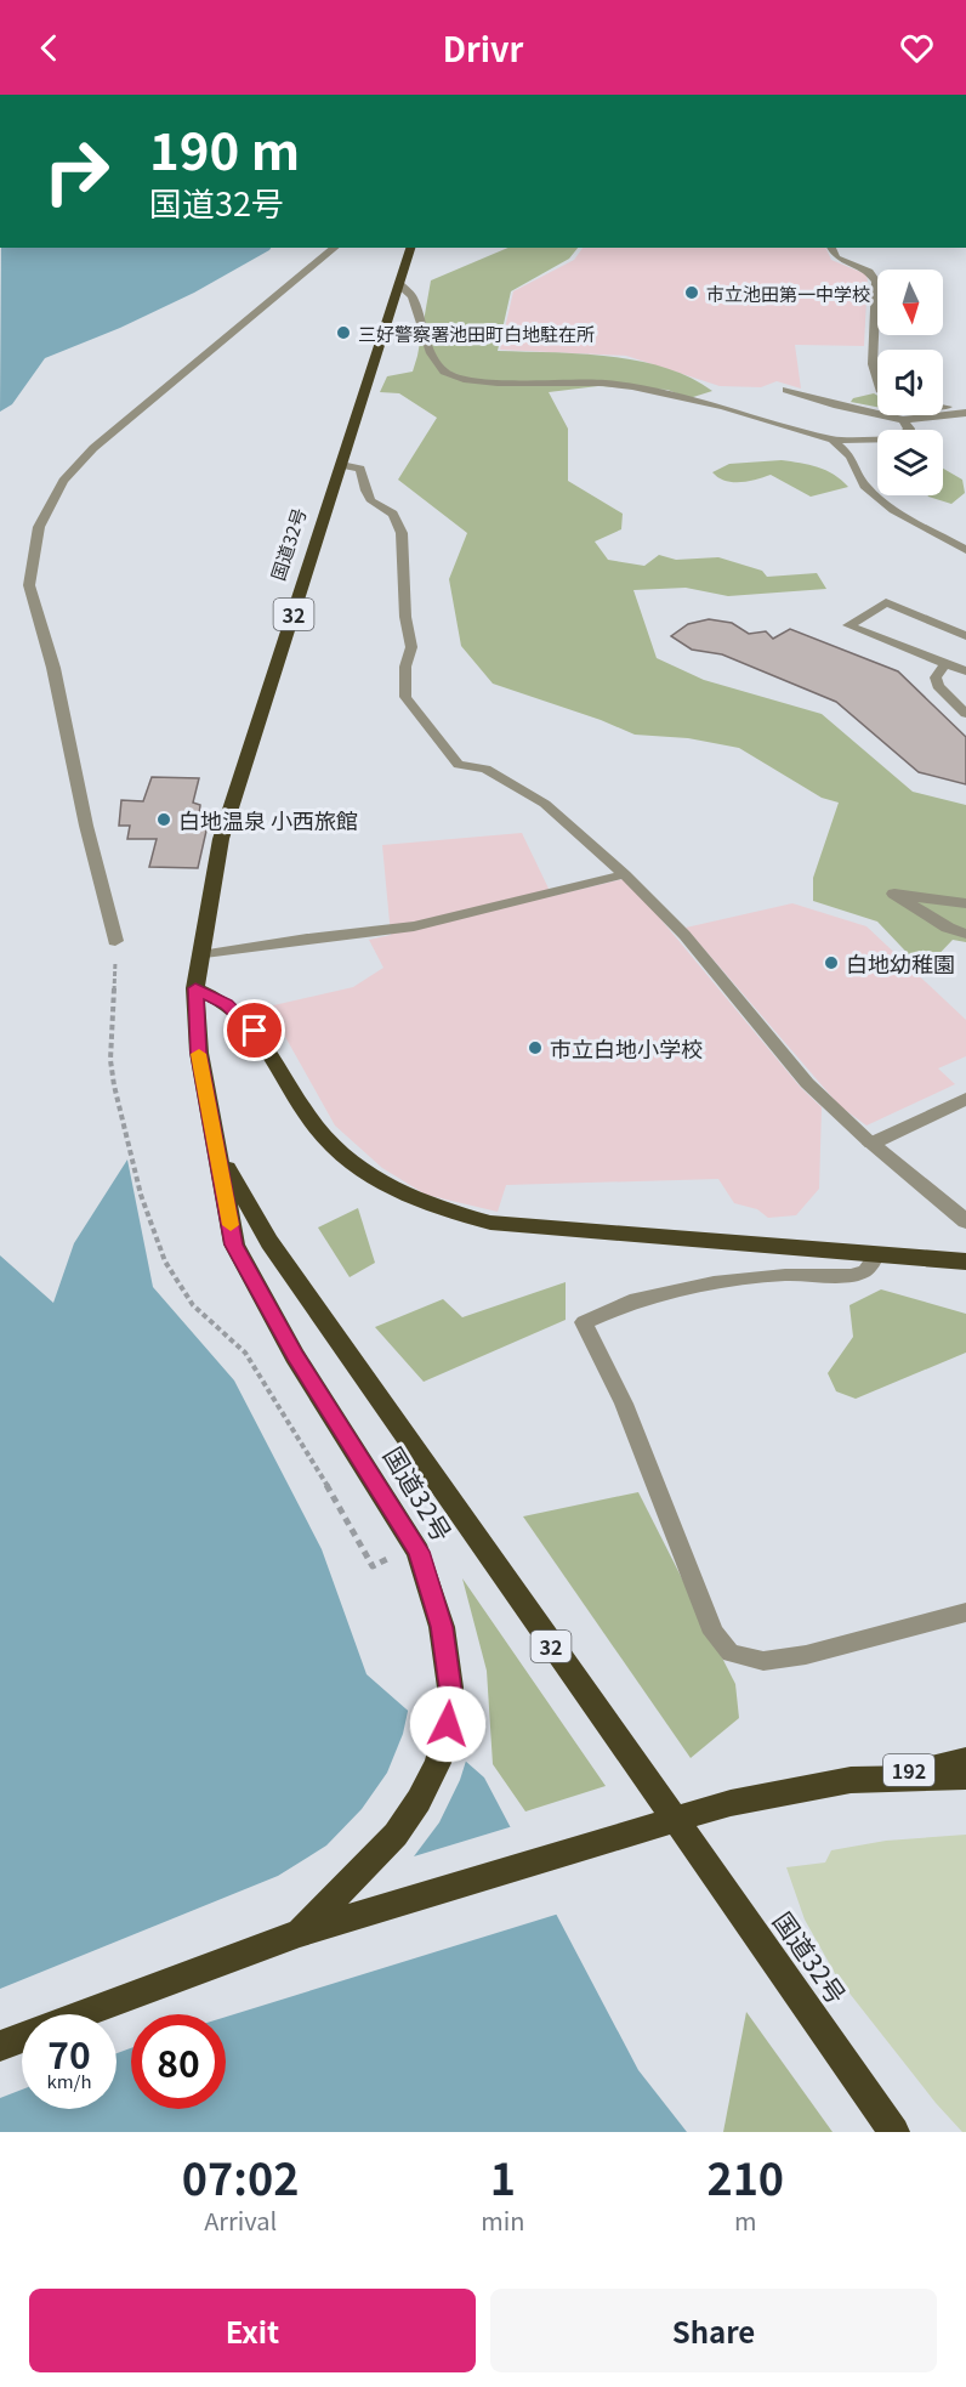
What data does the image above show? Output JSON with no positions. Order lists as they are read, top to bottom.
{
  "streets": {
    "highway": ["国道32号", "32", "192"]
  },
  "crossings": [
    ["国道32号", "192"]
  ],
  "places": [
    "市立池田第一中学校",
    "三好警察署池田町白地駐在所",
    "白地温泉 小西旅館",
    "白地幼稚園",
    "市立白地小学校"
  ],
  "north": "bottom",
  "page": {
    "header": "Drivr",
    "turn": ["190 m", "国道32号"],
    "speed": "70 km/h",
    "limit": "80",
    "eta": [
      "07:02",
      "Arrival",
      "1",
      "min",
      "210",
      "m"
    ],
    "buttons": ["Exit", "Share"]
  }
}
